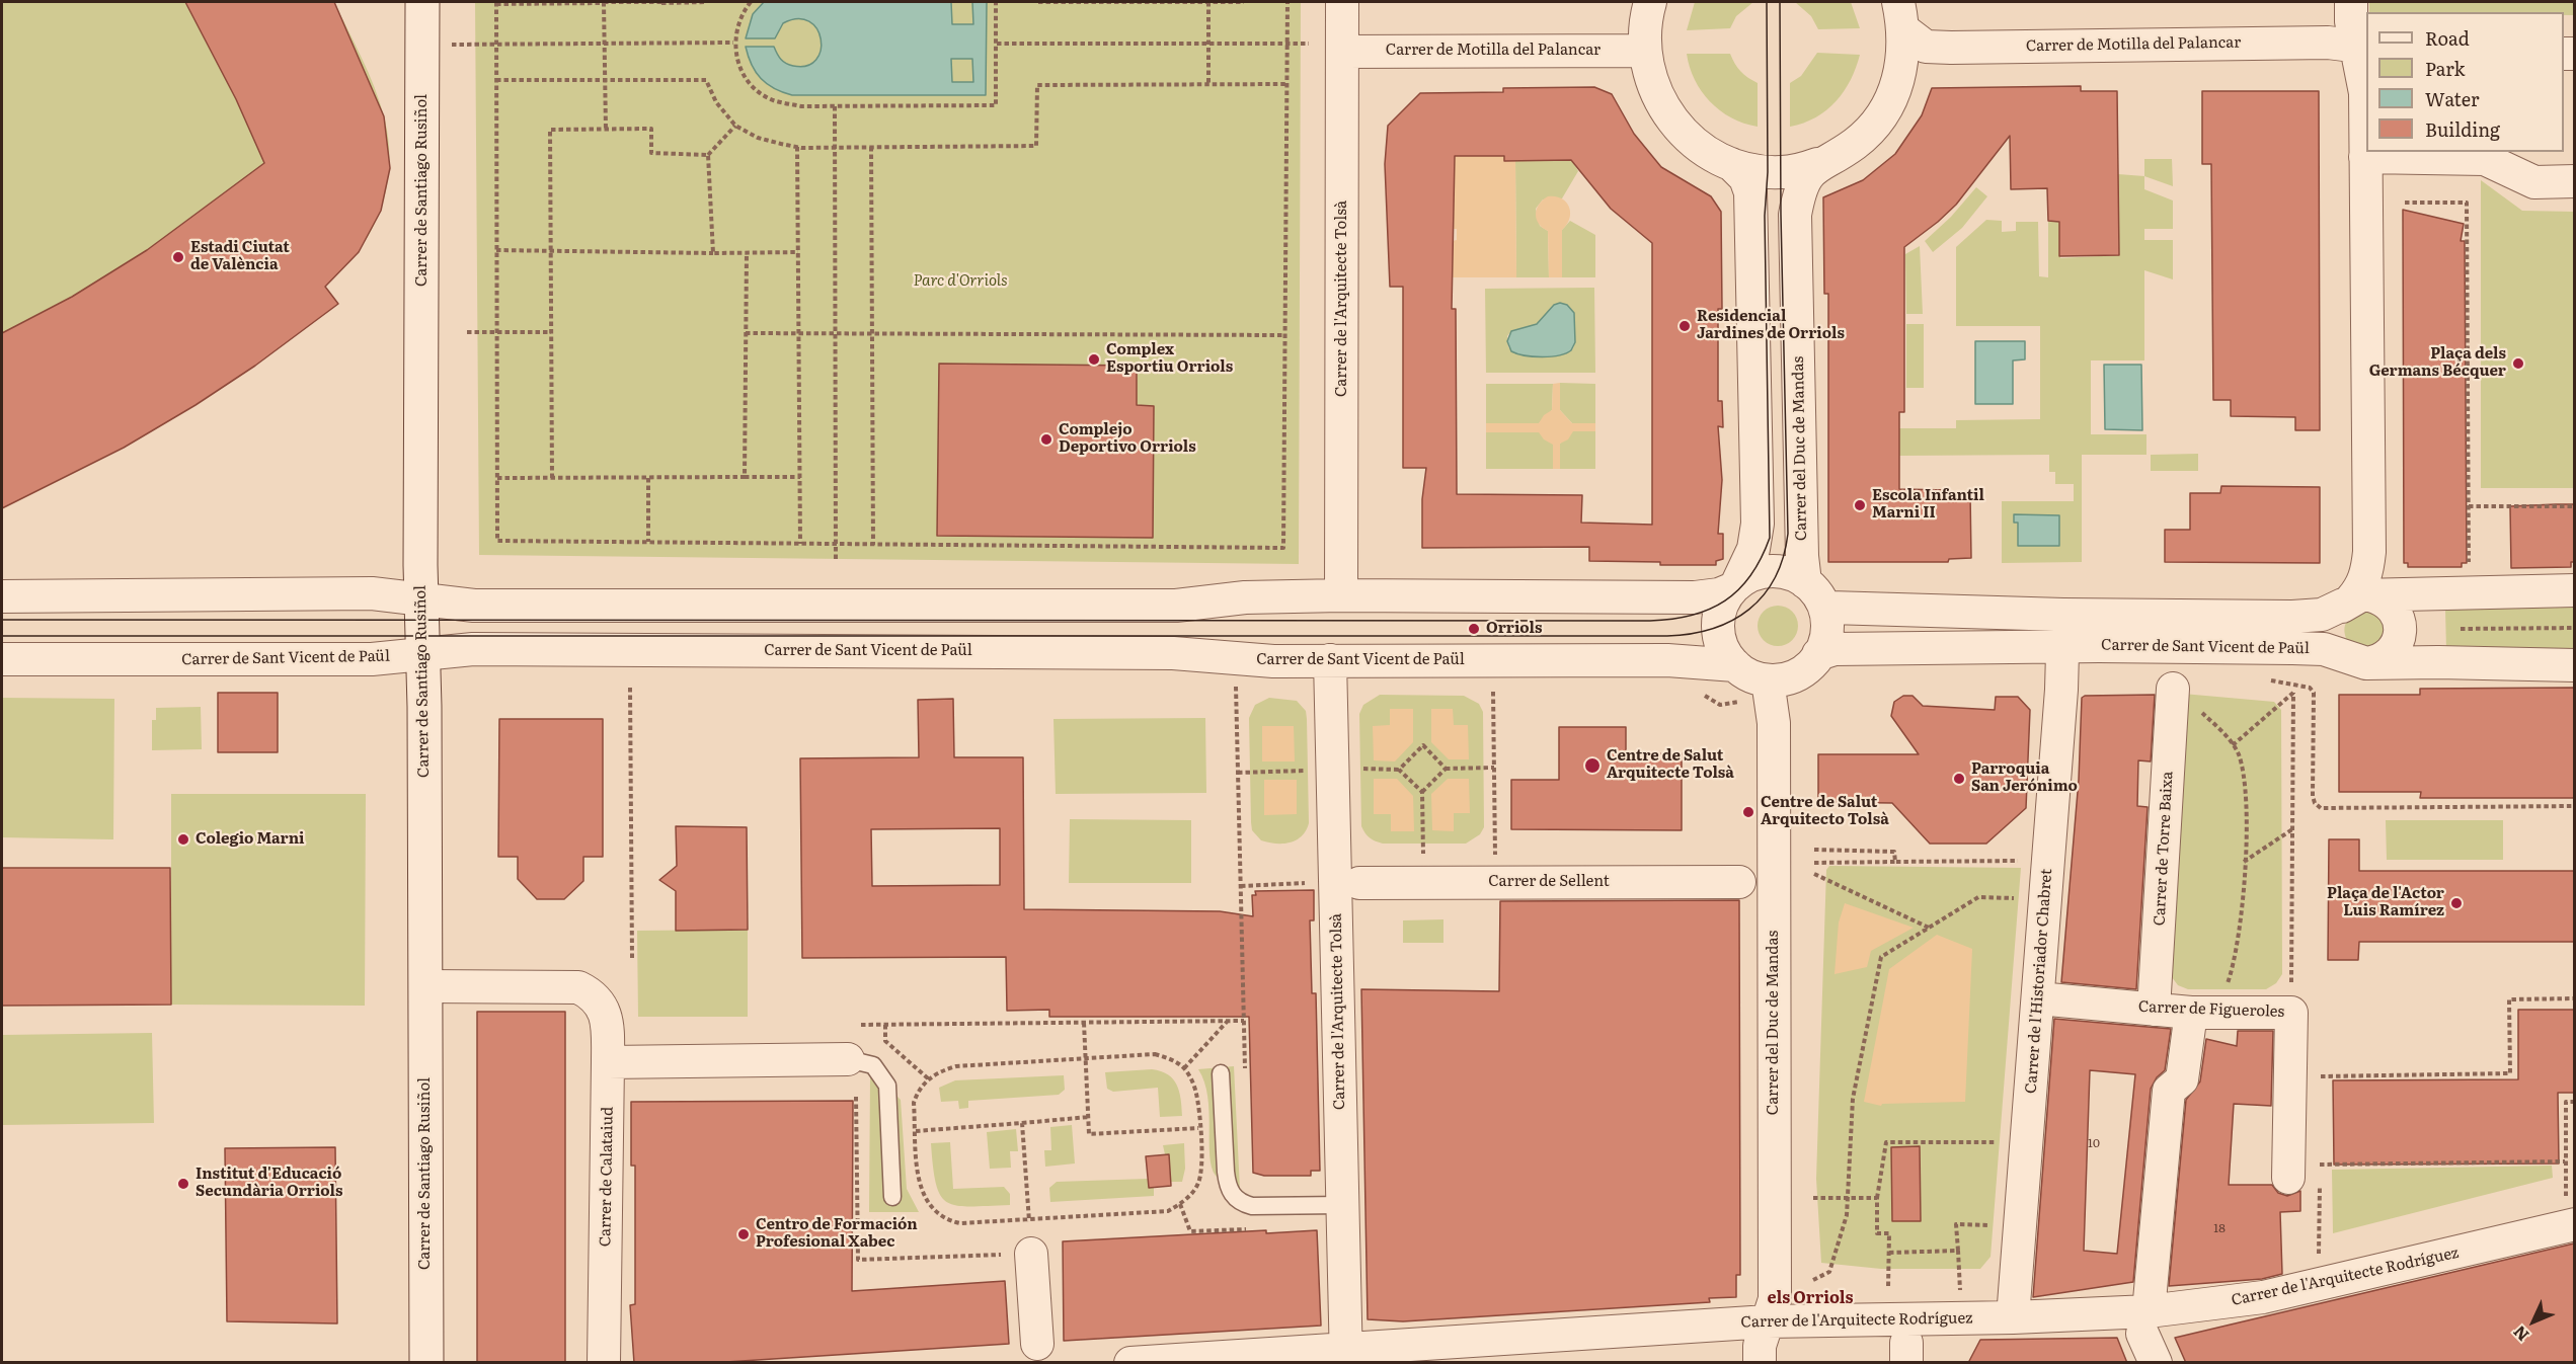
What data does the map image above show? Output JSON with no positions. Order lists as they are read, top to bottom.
{
  "streets": {
    "street": [
      "Carrer de Motilla del Palancar",
      "Carrer de Santiago Rusiñol",
      "Carrer de l'Arquitecte Tolsà",
      "Carrer del Duc de Mandas",
      "Carrer de Sant Vicent de Paül",
      "Carrer de Torre Baixa",
      "Carrer de Sellent",
      "Carrer de l'Historiador Chabret",
      "Carrer de Figueroles",
      "Carrer de Calataiud",
      "Carrer de l'Arquitecte Rodríguez"
    ]
  },
  "crossings": [
    ["Carrer de Motilla del Palancar", "Carrer de l'Arquitecte Tolsà"],
    ["Carrer de Motilla del Palancar", "Carrer del Duc de Mandas"],
    ["Carrer de Santiago Rusiñol", "Carrer de Sant Vicent de Paül"],
    ["Carrer de Santiago Rusiñol", "Carrer de Calataiud"],
    ["Carrer de l'Arquitecte Tolsà", "Carrer de Sant Vicent de Paül"],
    ["Carrer de l'Arquitecte Tolsà", "Carrer de l'Arquitecte Rodríguez"],
    ["Carrer del Duc de Mandas", "Carrer de Sant Vicent de Paül"],
    ["Carrer del Duc de Mandas", "Carrer de l'Arquitecte Rodríguez"],
    ["Carrer de Sant Vicent de Paül", "Carrer de l'Historiador Chabret"],
    ["Carrer de Torre Baixa", "Carrer de Figueroles"],
    ["Carrer de l'Historiador Chabret", "Carrer de Figueroles"],
    ["Carrer de l'Historiador Chabret", "Carrer de l'Arquitecte Rodríguez"]
  ],
  "districts": ["els Orriols"],
  "parks": ["Parc d'Orriols"],
  "places": [
    "Estadi Ciutat de València",
    "Residencial Jardines de Orriols",
    "Complex Esportiu Orriols",
    "Plaça dels Germans Bécquer",
    "Complejo Deportivo Orriols",
    "Escola Infantil Marni II",
    "Orriols",
    "Centre de Salut Arquitecte Tolsà",
    "Parroquia San Jerónimo",
    "Centre de Salut Arquitecto Tolsà",
    "Colegio Marni",
    "Plaça de l'Actor Luis Ramírez",
    "Institut d'Educació Secundària Orriols",
    "Centro de Formación Profesional Xabec"
  ],
  "house_numbers": ["10", "18"],
  "legend": [
    "Road",
    "Park",
    "Water",
    "Building"
  ],
  "north": "bottom left"
}
